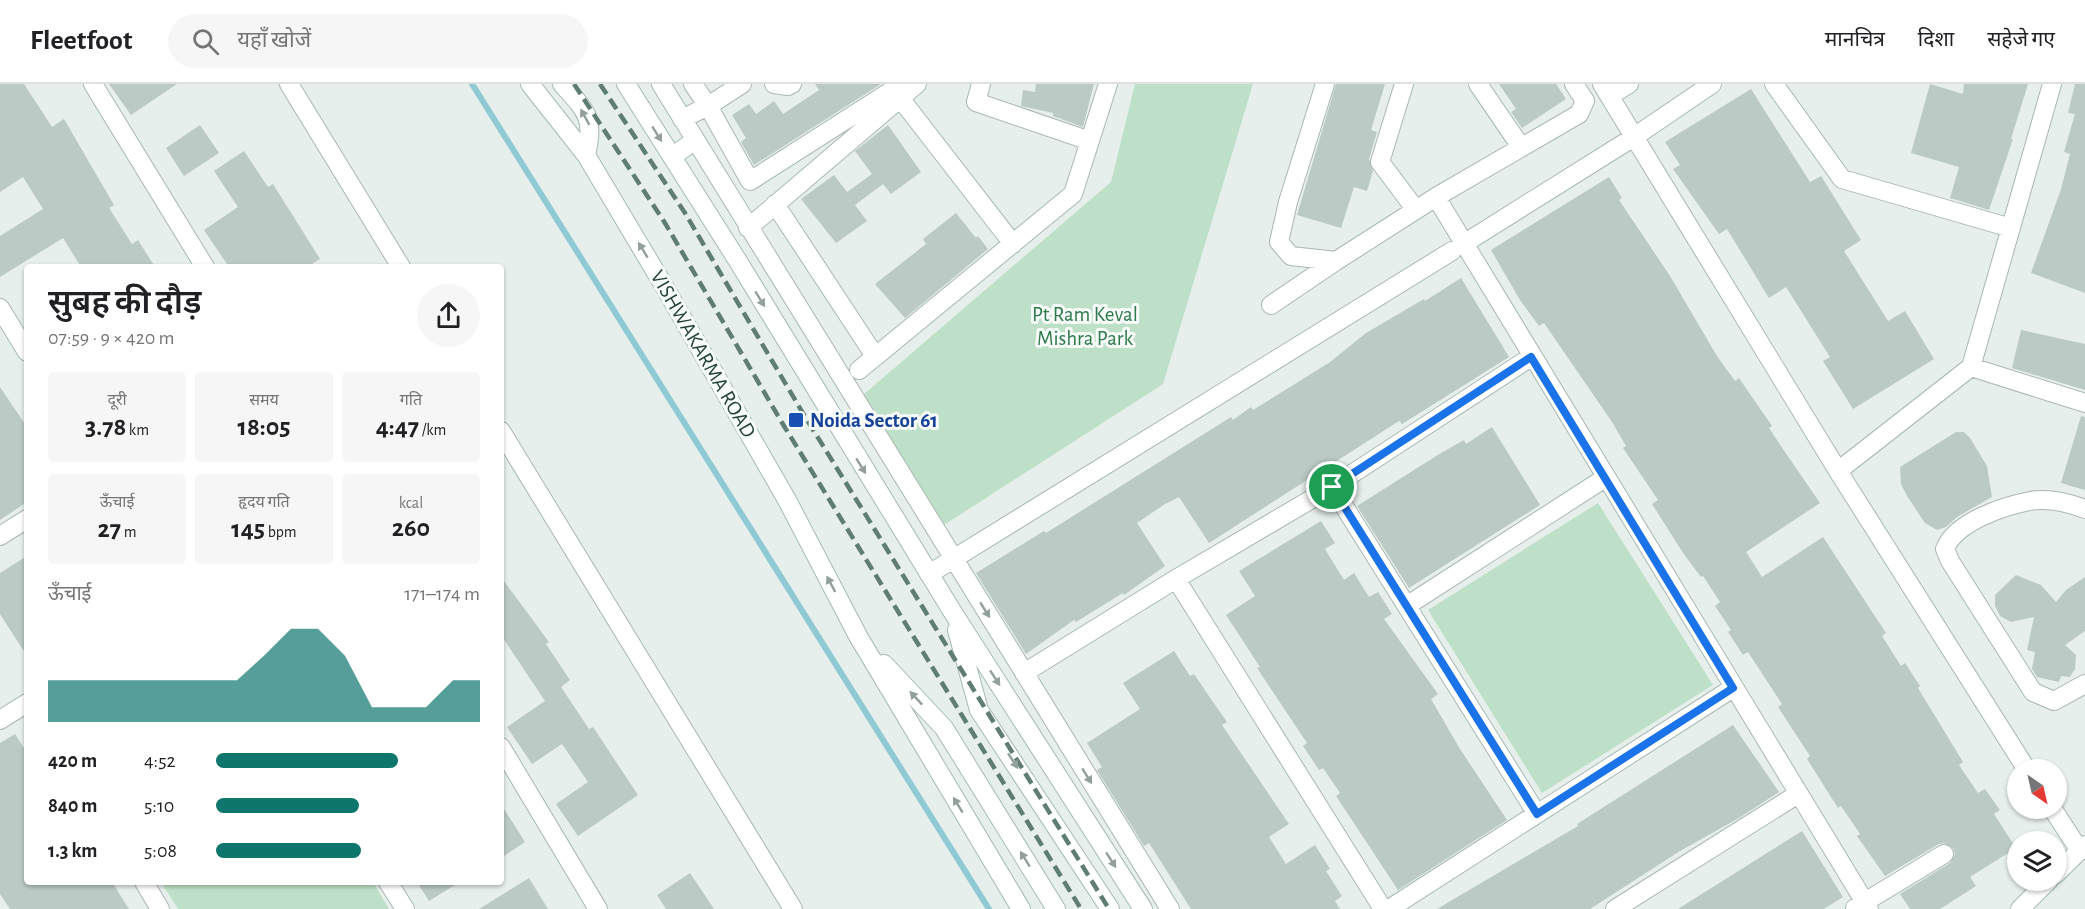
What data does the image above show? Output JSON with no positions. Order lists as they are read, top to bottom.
{
  "streets": {
    "street": ["VISHWAKARMA ROAD"]
  },
  "parks": ["Pt Ram Keval Mishra Park"],
  "places": {
    "transit": ["Noida Sector 61"]
  },
  "north": "bottom right",
  "page": {
    "header": "Fleetfoot",
    "search": "यहाँ खोजें",
    "nav": ["मानचित्र", "दिशा", "सहेजे गए"],
    "heading": ["सुबह की दौड़", "07:59 · 9 × 420 m"],
    "stats": [
      ["दूरी", "3.78 km"],
      ["समय", "18:05"],
      ["गति", "4:47 /km"],
      ["ऊँचाई", "27 m"],
      ["हृदय गति", "145 bpm"],
      ["kcal", "260"]
    ],
    "chart": ["ऊँचाई", "171–174 m"],
    "list": [
      {
        "name": "420 m",
        "note": "4:52"
      },
      {
        "name": "840 m",
        "note": "5:10"
      },
      {
        "name": "1.3 km",
        "note": "5:08"
      }
    ]
  }
}
